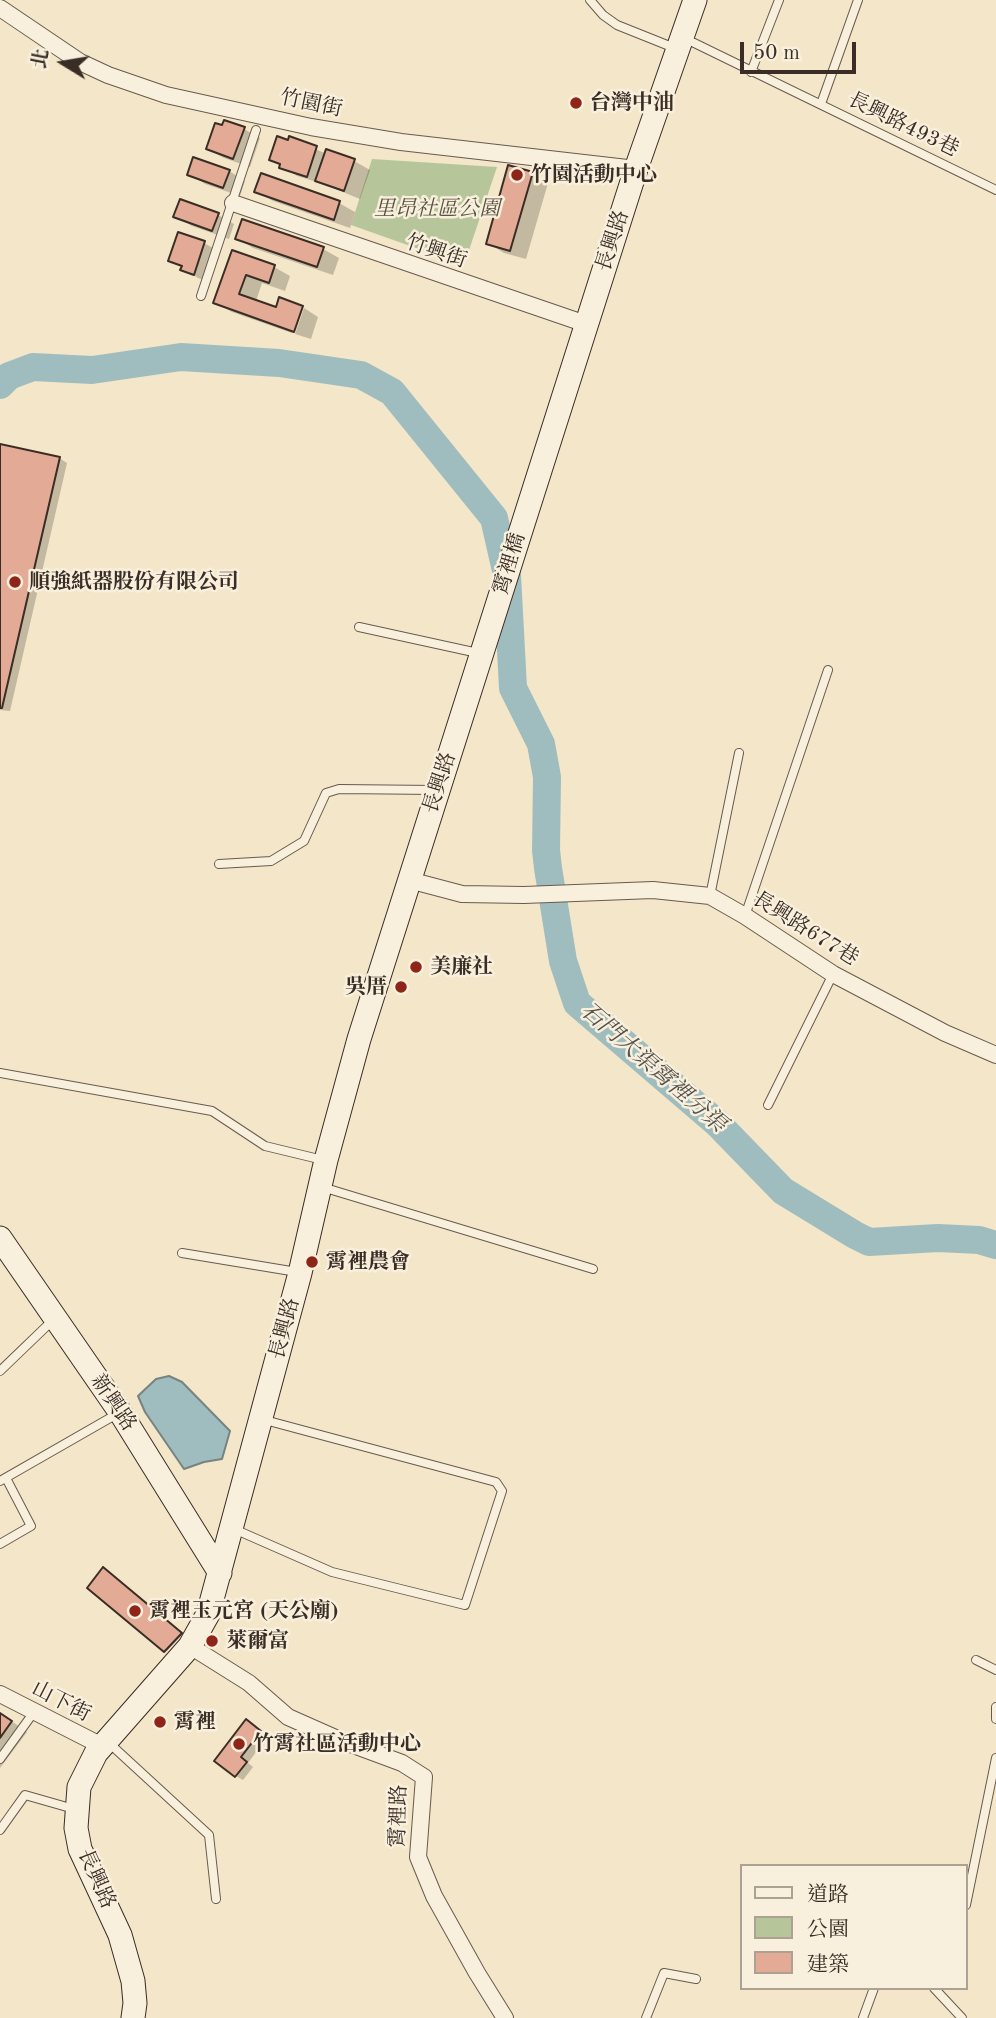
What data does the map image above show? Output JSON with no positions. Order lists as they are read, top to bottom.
{
  "streets": {
    "main road": ["長興路", "霄裡橋", "新興路"],
    "street": [
      "竹園街",
      "竹興街",
      "長興路677巷",
      "山下街",
      "霄裡路"
    ],
    "lane": ["長興路493巷"]
  },
  "crossings": [
    ["竹園街", "長興路"],
    ["長興路493巷", "長興路"],
    ["長興路", "竹興街"],
    ["長興路", "霄裡橋"],
    ["長興路", "長興路677巷"],
    ["長興路", "新興路"],
    ["長興路", "山下街"],
    ["長興路", "霄裡路"]
  ],
  "water": ["石門大渠霄裡分渠"],
  "parks": ["里昂社區公園"],
  "places": [
    "台灣中油",
    "竹園活動中心",
    "順強紙器股份有限公司",
    "美廉社",
    "吳厝",
    "霄裡農會",
    "霄裡玉元宮 (天公廟)",
    "萊爾富",
    "霄裡",
    "竹霄社區活動中心"
  ],
  "legend": ["道路", "公園", "建築"],
  "scale_bar": "50 m",
  "north": "left"
}
